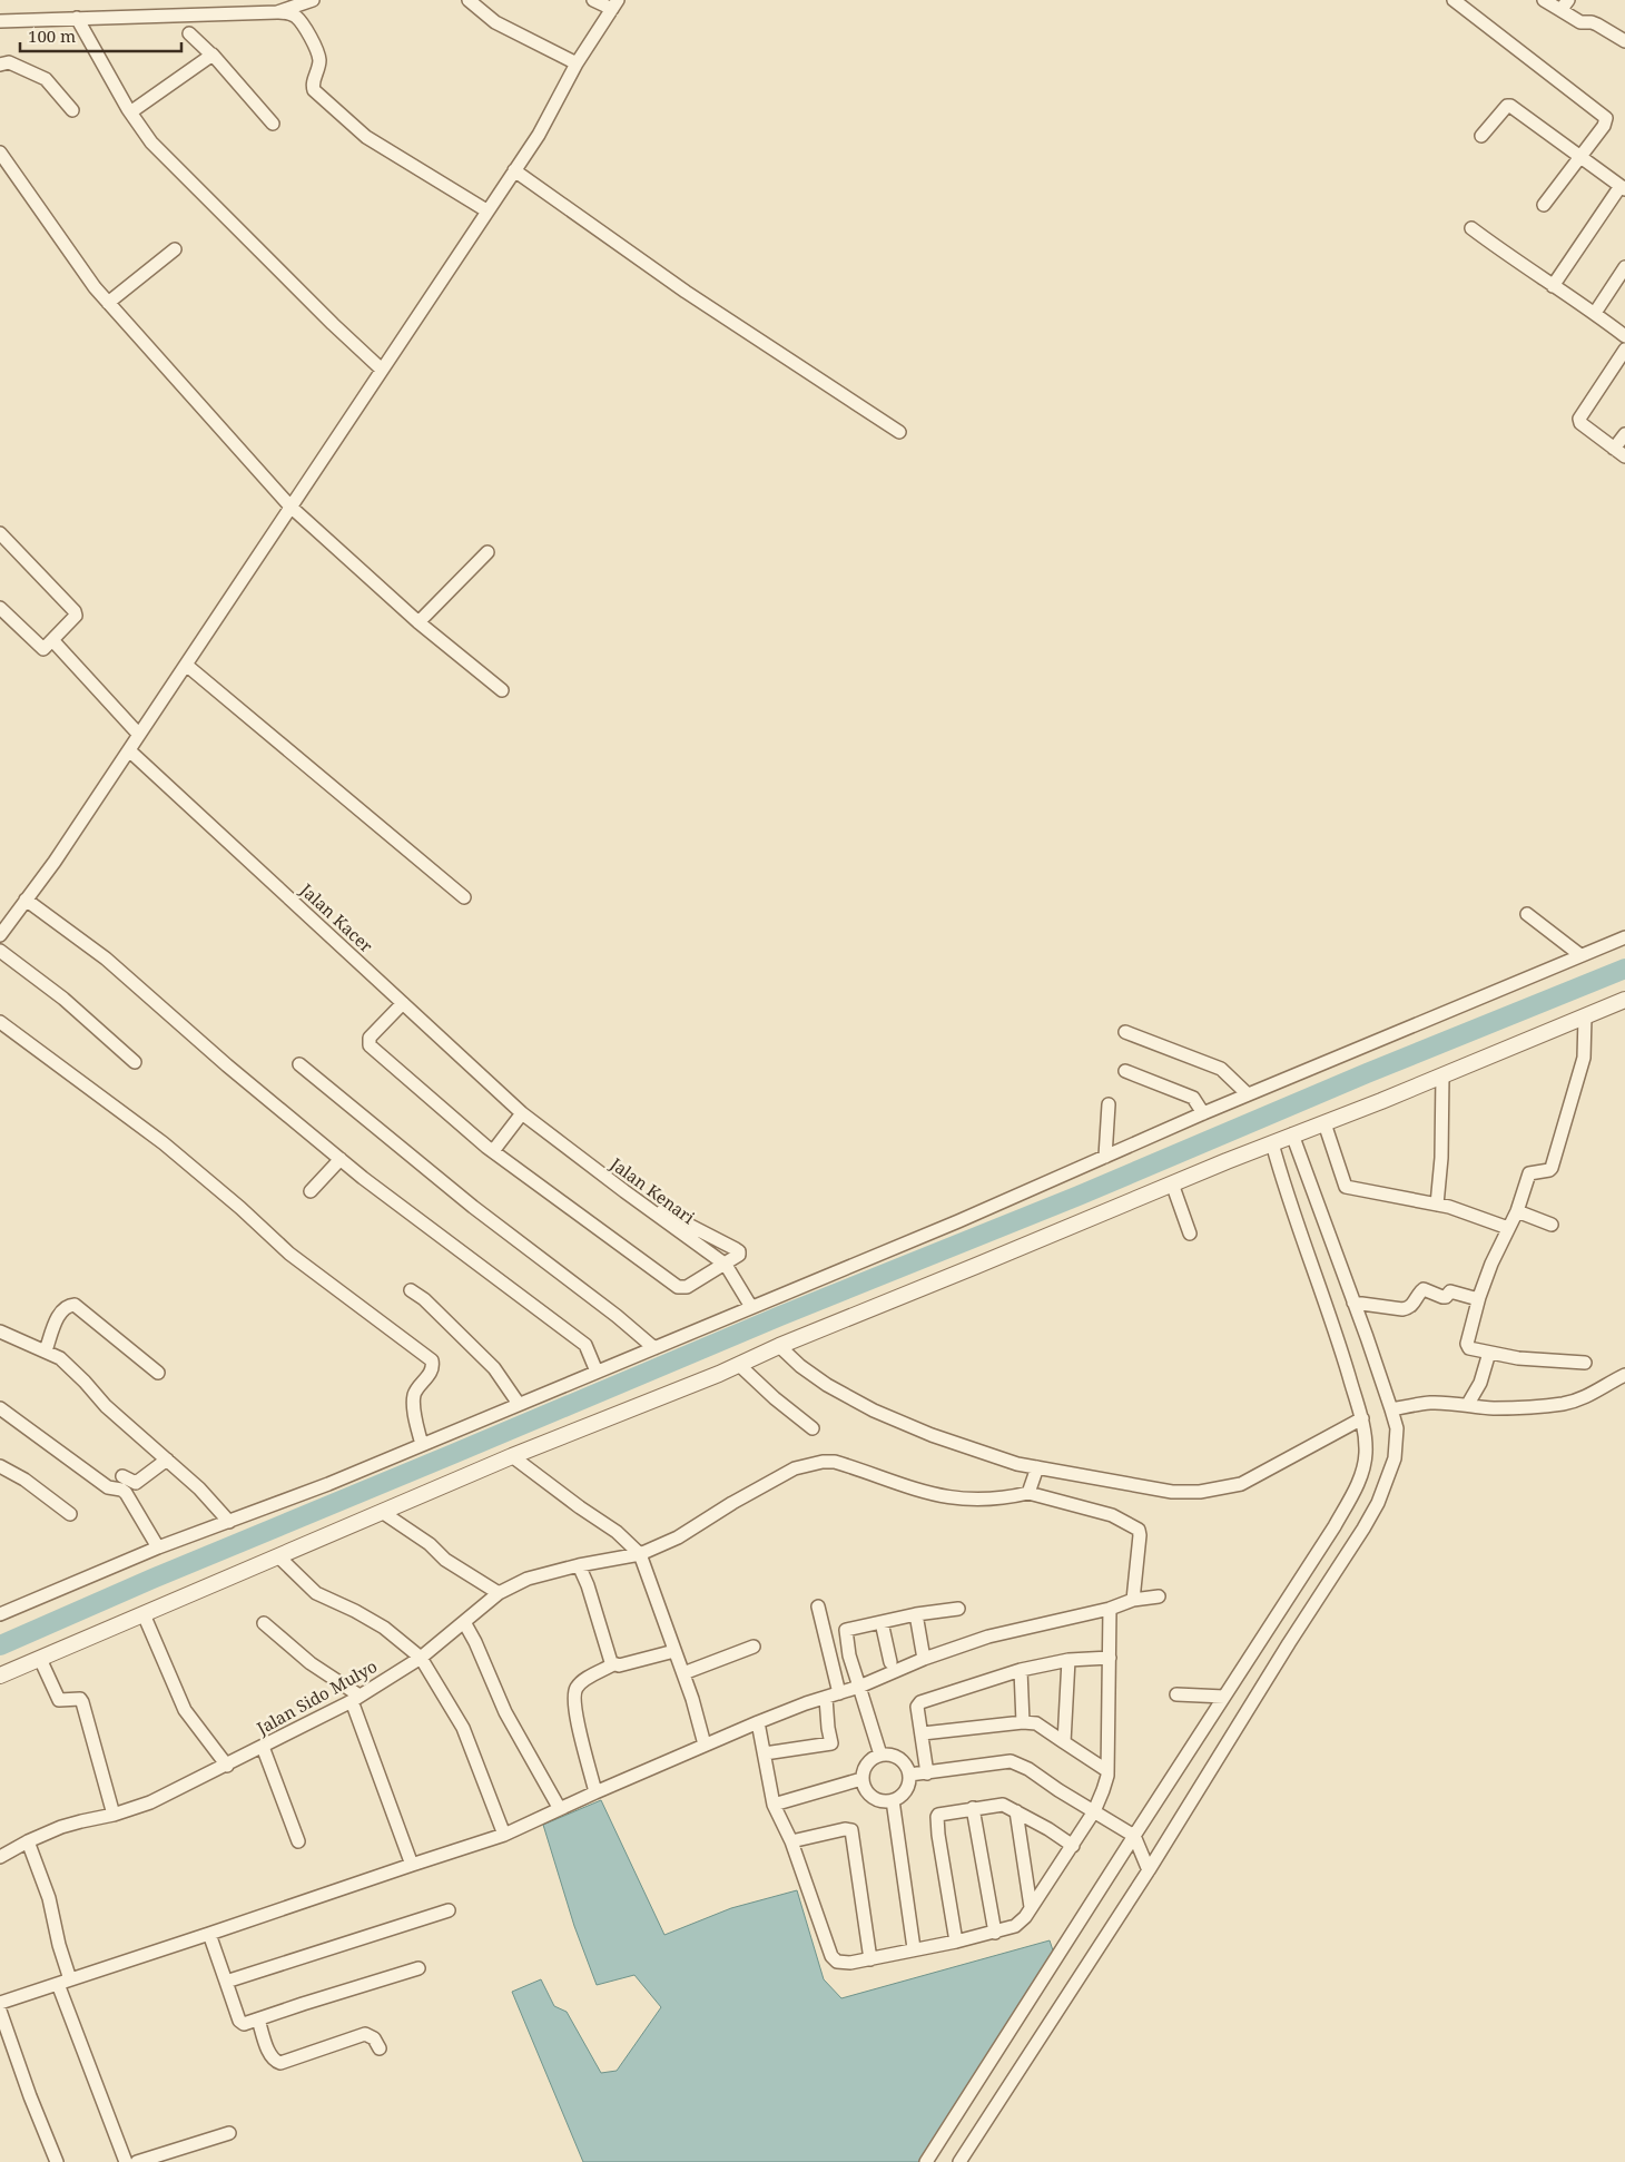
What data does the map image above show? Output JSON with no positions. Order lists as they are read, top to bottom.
{
  "streets": {
    "street": ["Jalan Kacer", "Jalan Kenari", "Jalan Sido Mulyo"]
  },
  "crossings": [
    ["Jalan Kacer", "Jalan Kenari"]
  ],
  "scale_bar": "100 m"
}
